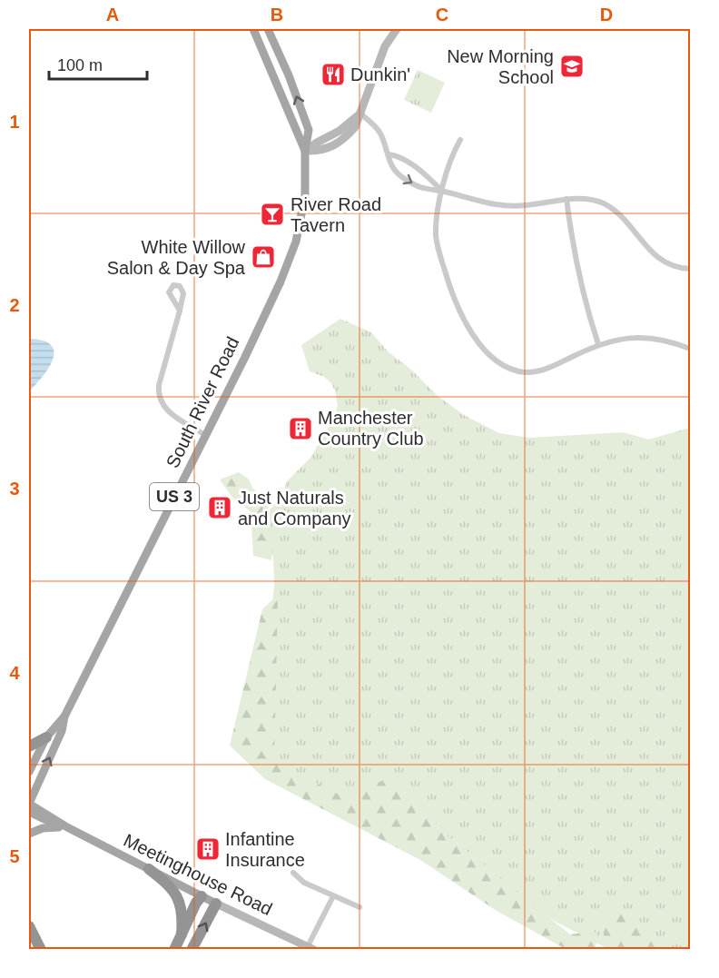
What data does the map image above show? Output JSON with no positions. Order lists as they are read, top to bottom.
{
  "streets": {
    "main road": ["South River Road", "US 3", "Meetinghouse Road"]
  },
  "crossings": [
    ["South River Road", "Meetinghouse Road"]
  ],
  "places": {
    "school or university": ["New Morning School"],
    "restaurant": ["Dunkin'"],
    "bar": ["River Road Tavern"],
    "shop": ["White Willow Salon & Day Spa"],
    "building": ["Manchester Country Club", "Just Naturals and Company", "Infantine Insurance"]
  },
  "scale_bar": "100 m",
  "grid": {
    "columns": [
      "A",
      "B",
      "C",
      "D"
    ],
    "rows": [
      "1",
      "2",
      "3",
      "4",
      "5"
    ]
  }
}
